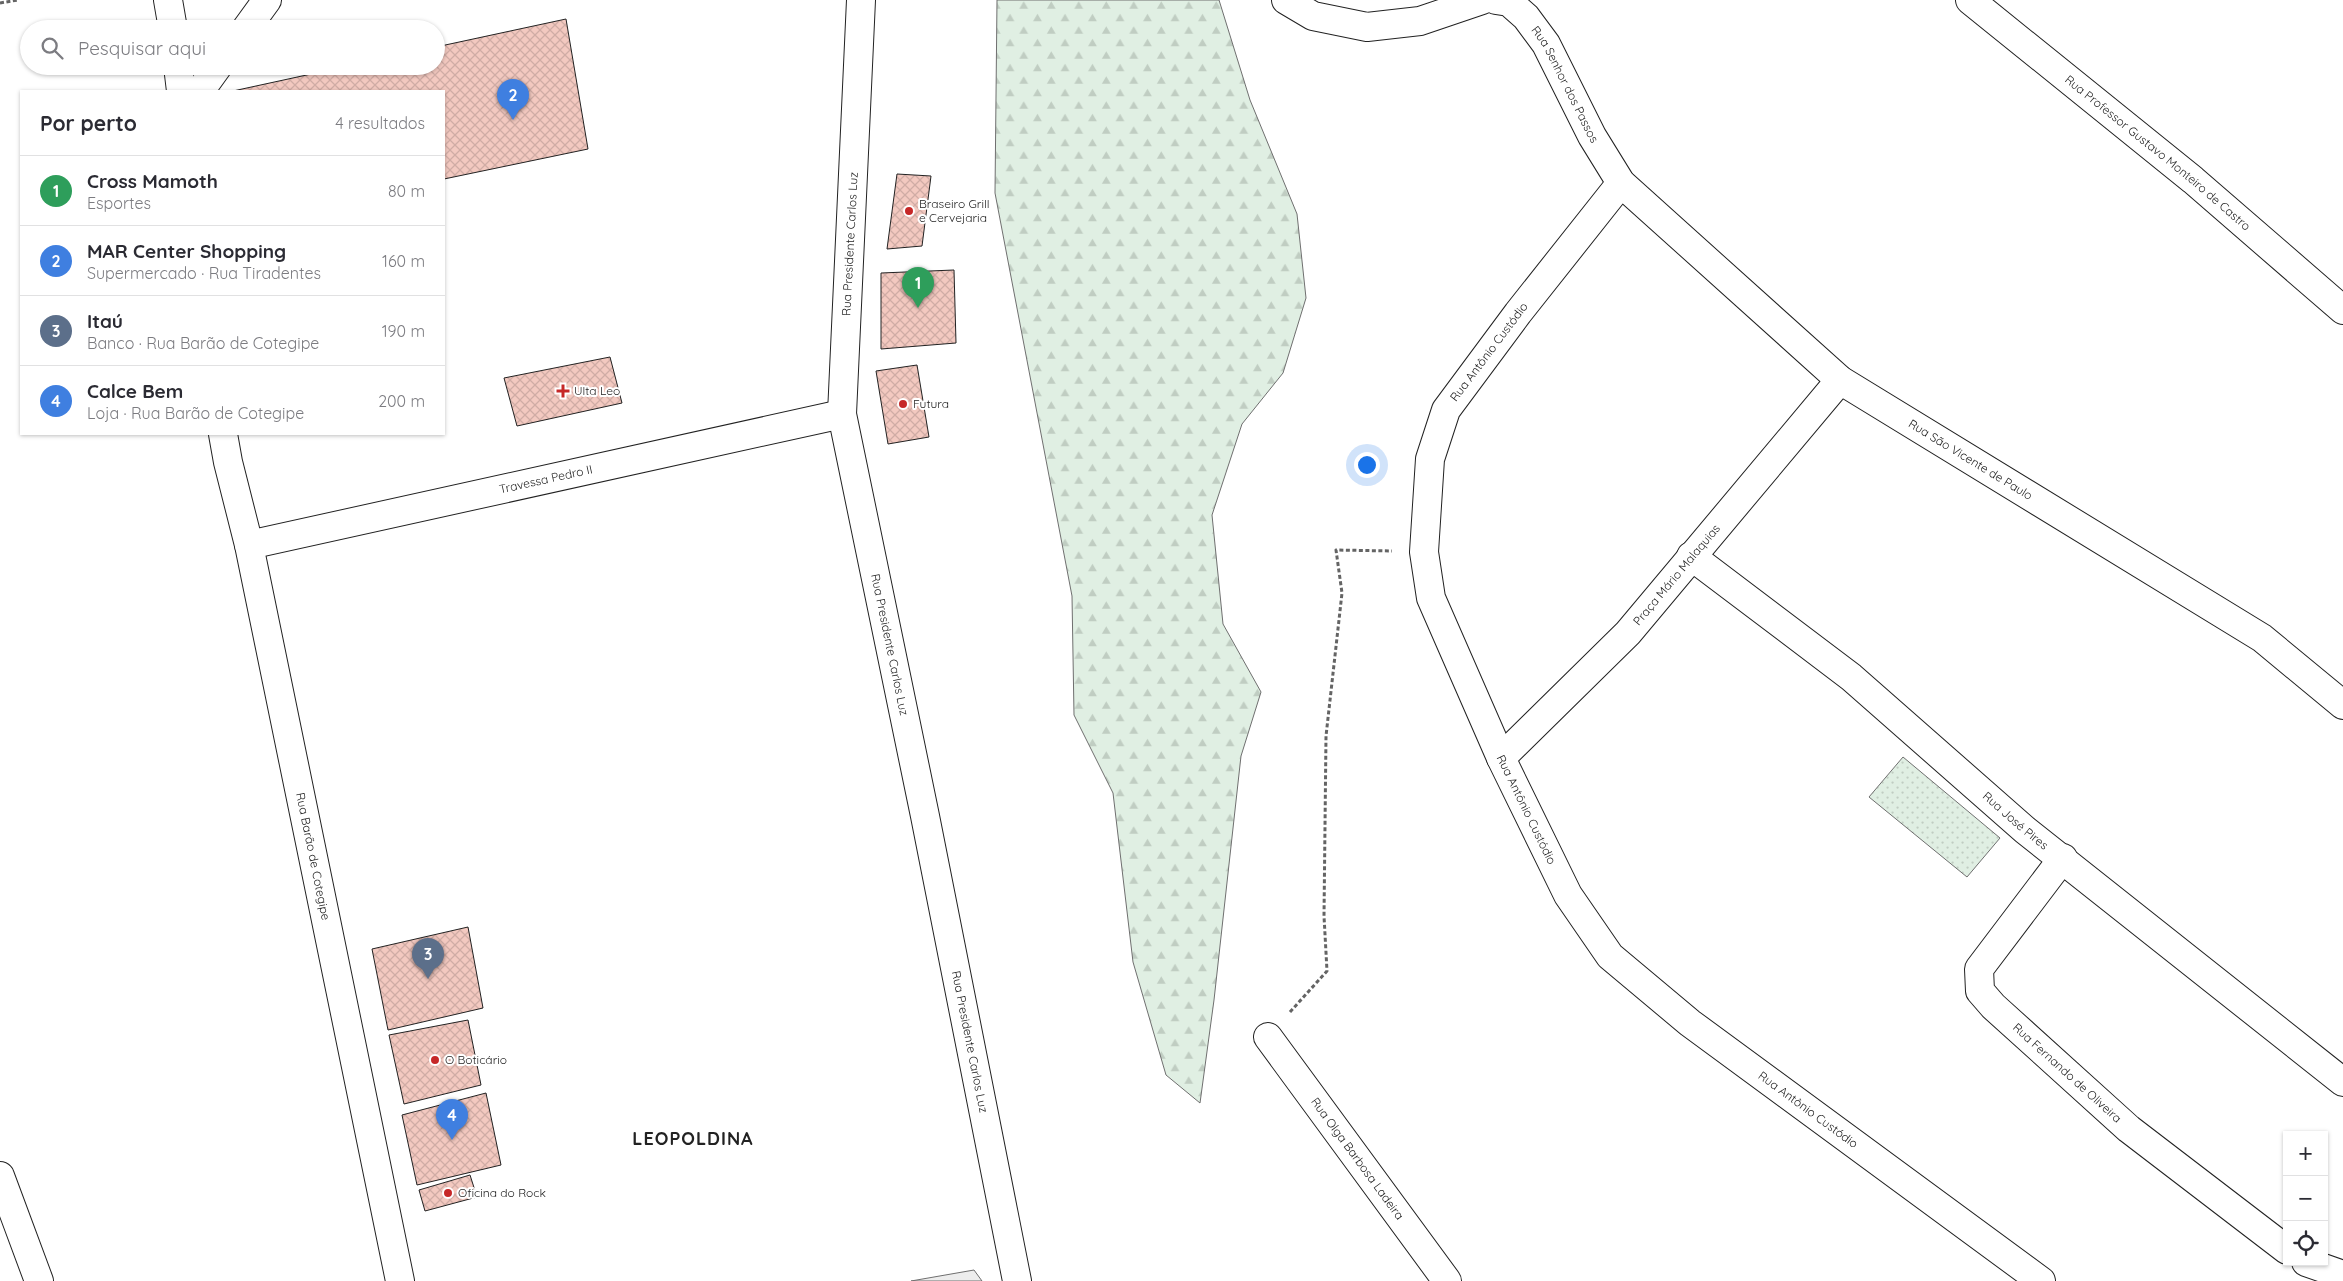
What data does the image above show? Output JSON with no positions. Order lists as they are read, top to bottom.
{
  "streets": {
    "street": [
      "Rua Senhor dos Passos",
      "Rua Professor Gustavo Monteiro de Castro",
      "Rua Presidente Carlos Luz",
      "Rua Antônio Custódio",
      "Rua São Vicente de Paulo",
      "Travessa Pedro II",
      "Praça Mário Malaquias",
      "Rua José Pires",
      "Rua Barão de Cotegipe",
      "Rua Fernando de Oliveira",
      "Rua Olga Barbosa Ladeira"
    ]
  },
  "crossings": [
    ["Rua Senhor dos Passos", "Rua Antônio Custódio"],
    ["Rua Senhor dos Passos", "Rua São Vicente de Paulo"],
    ["Rua Presidente Carlos Luz", "Travessa Pedro II"],
    ["Rua Antônio Custódio", "Rua São Vicente de Paulo"],
    ["Rua Antônio Custódio", "Praça Mário Malaquias"],
    ["Rua São Vicente de Paulo", "Praça Mário Malaquias"],
    ["Travessa Pedro II", "Rua Barão de Cotegipe"],
    ["Praça Mário Malaquias", "Rua José Pires"],
    ["Rua José Pires", "Rua Fernando de Oliveira"]
  ],
  "districts": ["LEOPOLDINA"],
  "places": {
    "other": [
      "Braseiro Grill e Cervejaria",
      "Futura",
      "O Boticário",
      "Oficina do Rock"
    ],
    "health": ["Ulta Leo"]
  },
  "page": {
    "search": "Pesquisar aqui",
    "pins": [
      "2",
      "1",
      "3",
      "4"
    ],
    "heading": ["Por perto", "4 resultados"],
    "list": [
      {
        "mark": "1",
        "name": "Cross Mamoth",
        "note": "Esportes",
        "value": "80 m"
      },
      {
        "mark": "2",
        "name": "MAR Center Shopping",
        "note": "Supermercado · Rua Tiradentes",
        "value": "160 m"
      },
      {
        "mark": "3",
        "name": "Itaú",
        "note": "Banco · Rua Barão de Cotegipe",
        "value": "190 m"
      },
      {
        "mark": "4",
        "name": "Calce Bem",
        "note": "Loja · Rua Barão de Cotegipe",
        "value": "200 m"
      }
    ],
    "map_buttons": ["+", "−"]
  }
}
